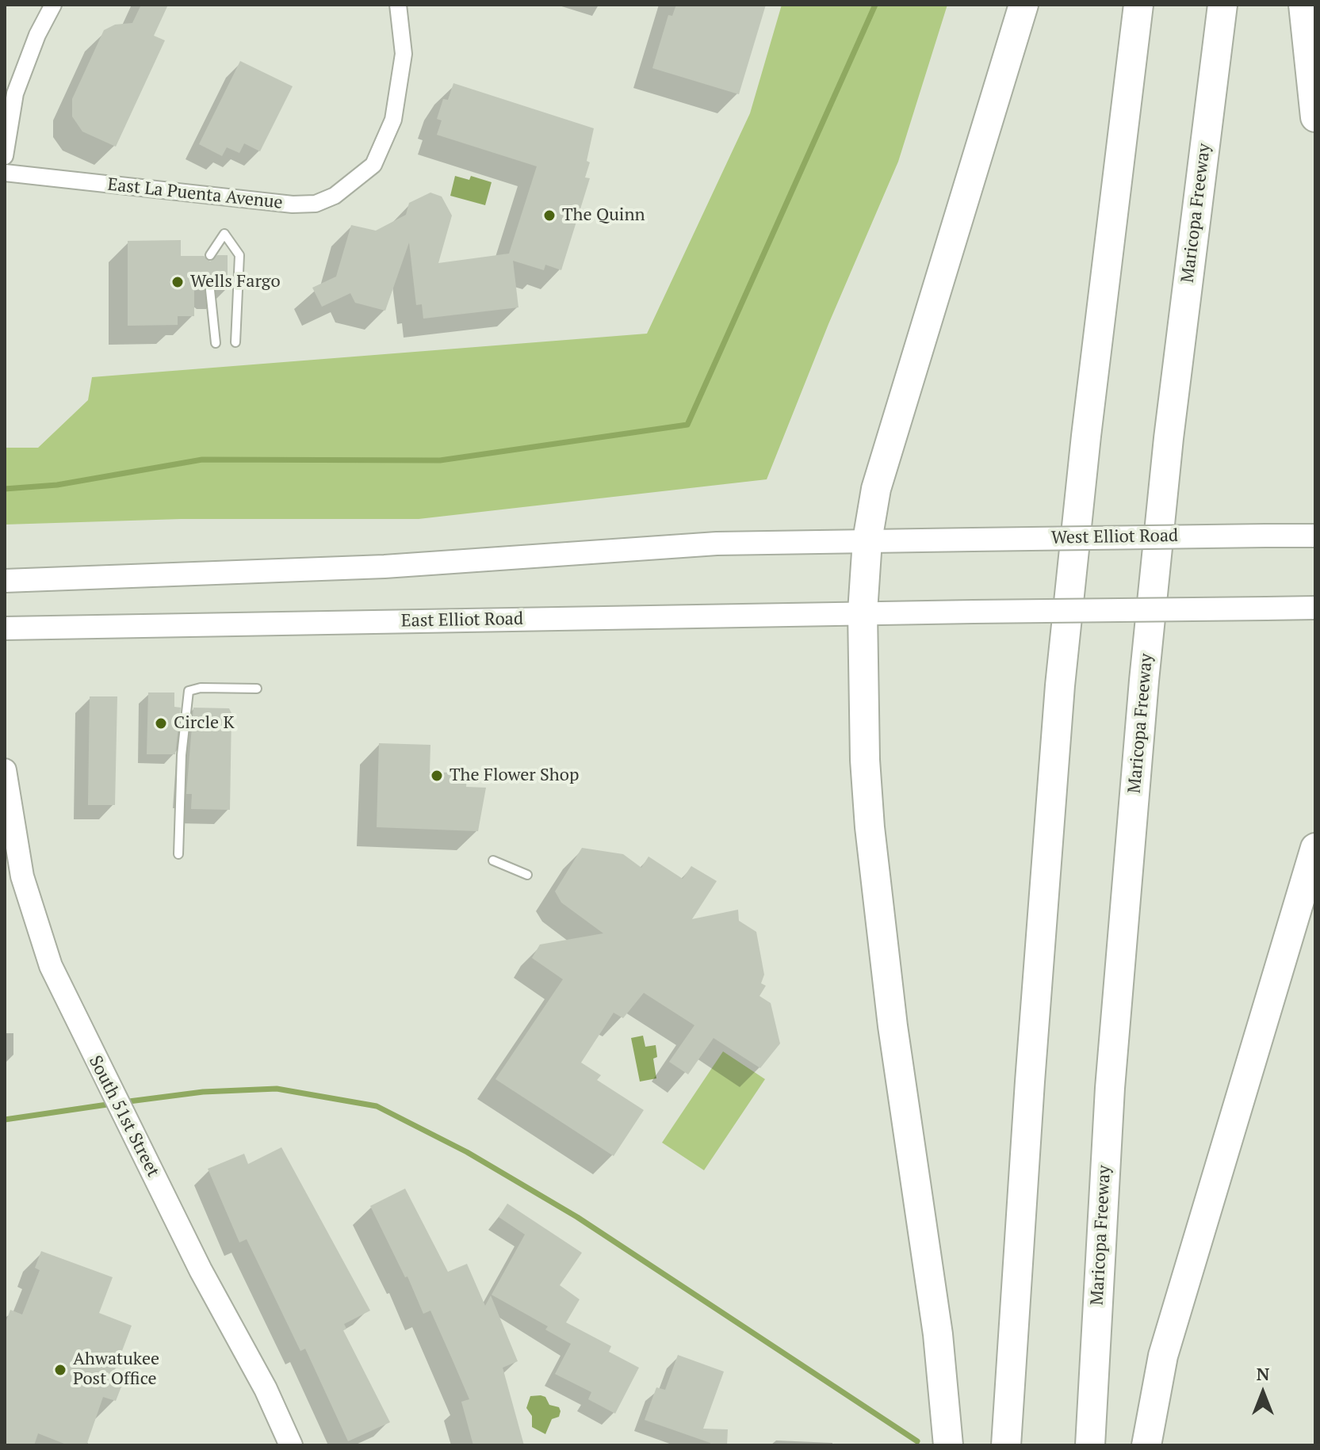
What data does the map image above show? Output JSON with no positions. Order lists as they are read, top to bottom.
{
  "streets": {
    "highway": ["Maricopa Freeway"],
    "main road": ["West Elliot Road", "East Elliot Road", "South 51st Street"],
    "street": ["East La Puenta Avenue"]
  },
  "places": [
    "The Quinn",
    "Wells Fargo",
    "Circle K",
    "The Flower Shop",
    "Ahwatukee Post Office"
  ],
  "north": "top"
}
